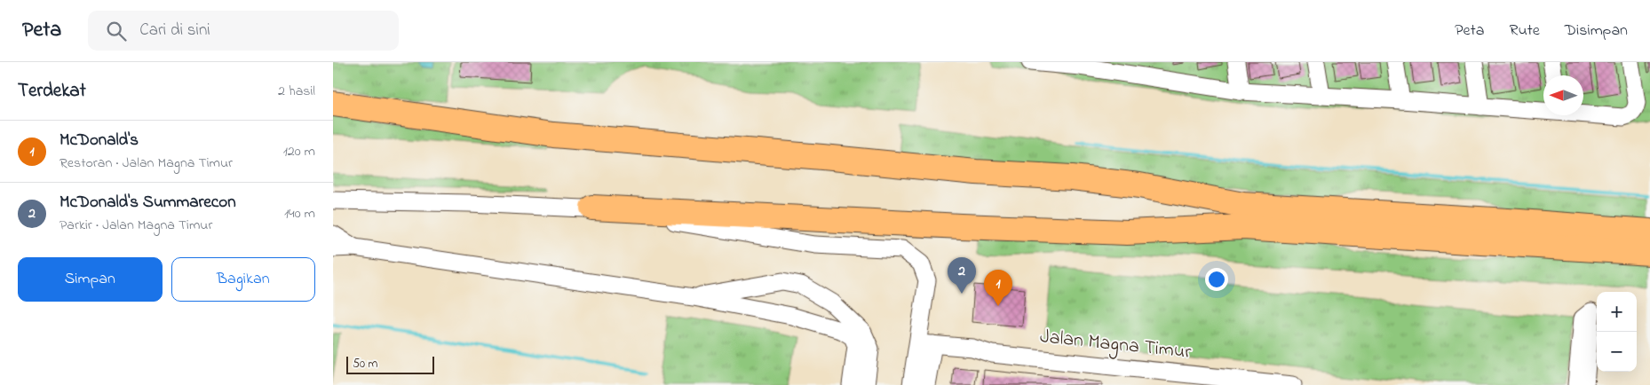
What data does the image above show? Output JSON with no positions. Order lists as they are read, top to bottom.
{
  "streets": {
    "street": ["Jalan Magna Timur"]
  },
  "scale_bar": "50 m",
  "north": "left",
  "page": {
    "header": "Peta",
    "search": "Cari di sini",
    "nav": ["Peta", "Rute", "Disimpan"],
    "heading": ["Terdekat", "2 hasil"],
    "list": [
      {
        "mark": "1",
        "name": "McDonald's",
        "note": "Restoran · Jalan Magna Timur",
        "value": "120 m"
      },
      {
        "mark": "2",
        "name": "McDonald's Summarecon",
        "note": "Parkir · Jalan Magna Timur",
        "value": "140 m"
      }
    ],
    "buttons": ["Simpan", "Bagikan"],
    "pins": ["2", "1"],
    "map_buttons": ["+", "−"],
    "scale": "50 m"
  }
}
